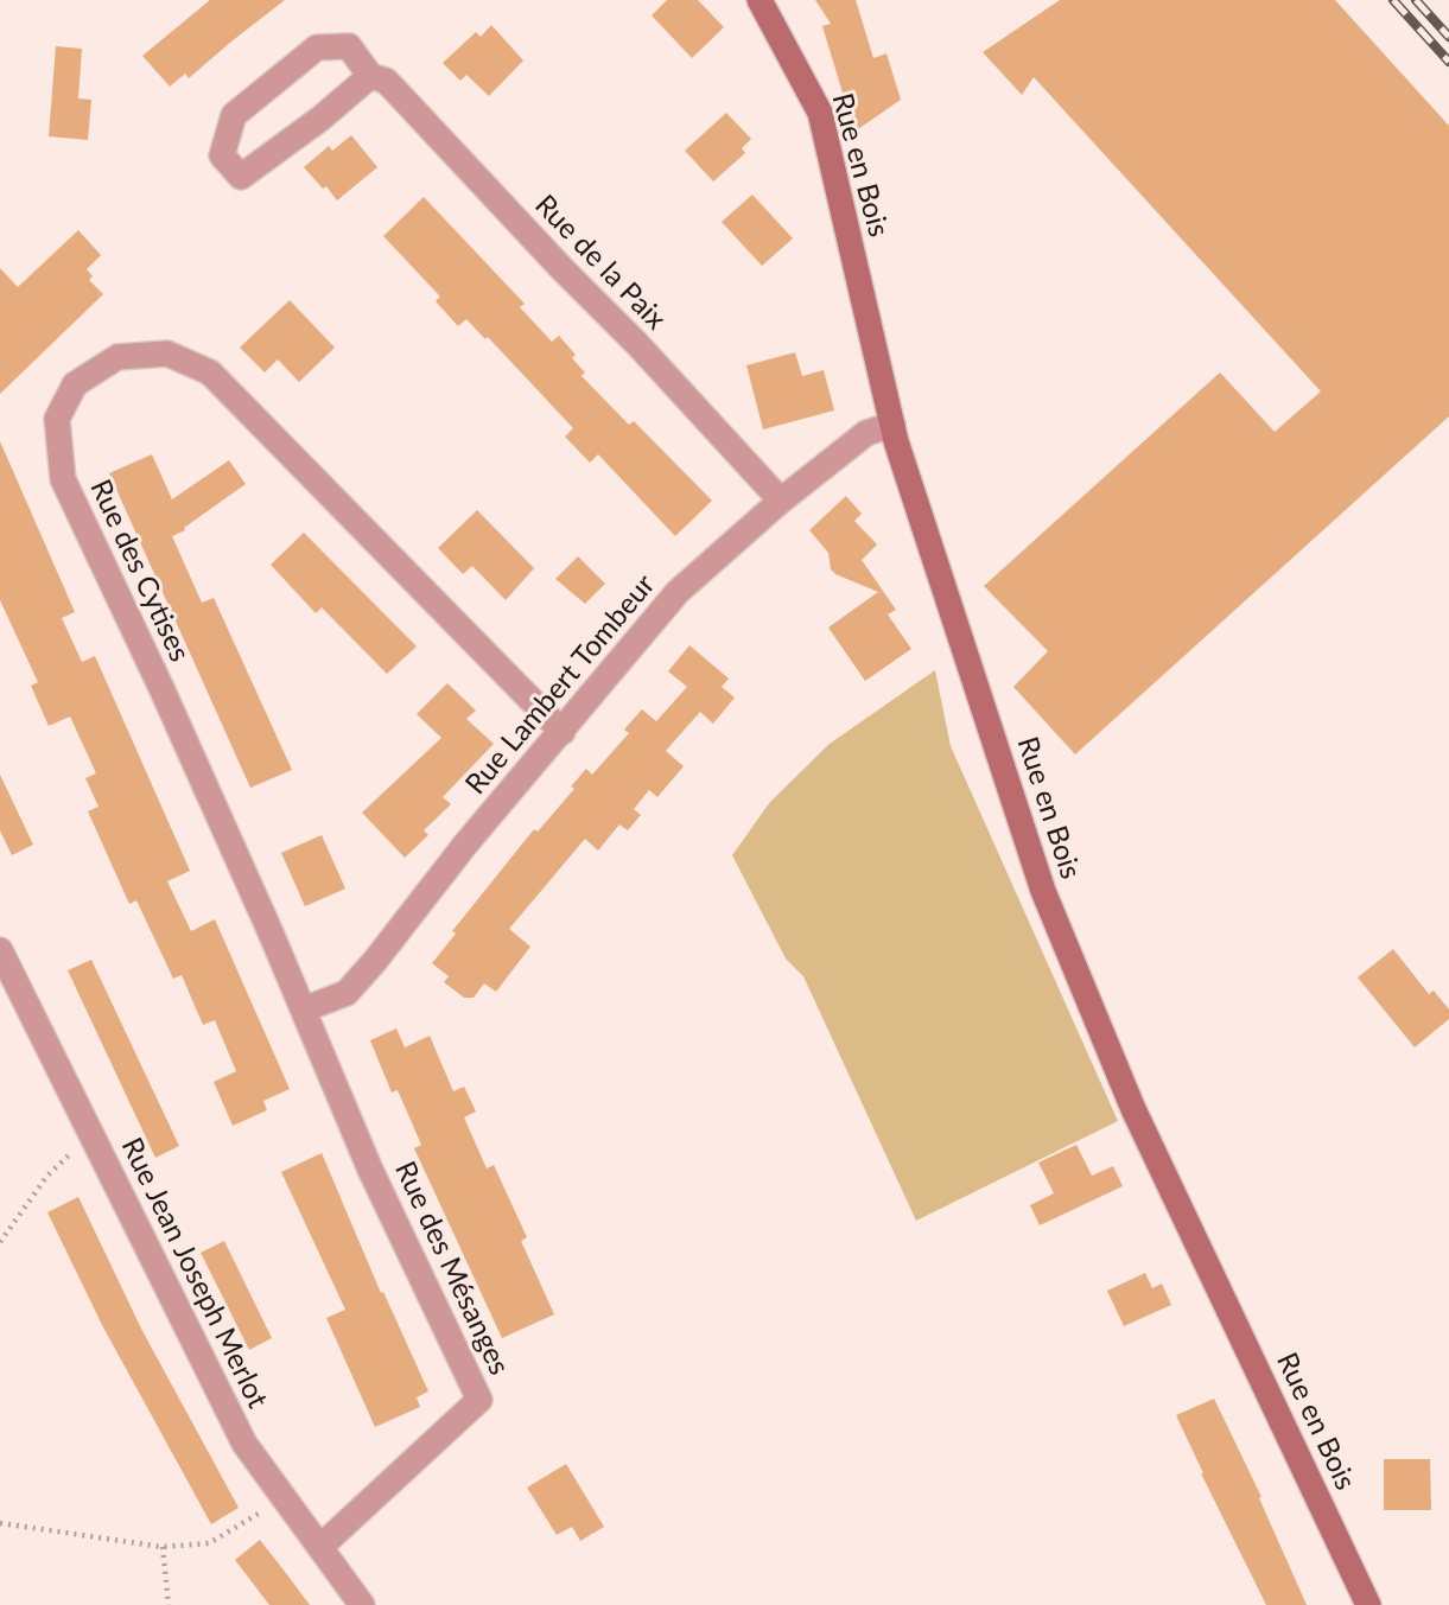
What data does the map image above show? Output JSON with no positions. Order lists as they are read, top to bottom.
{
  "streets": {
    "street": [
      "Rue en Bois",
      "Rue de la Paix",
      "Rue des Cytises",
      "Rue Lambert Tombeur",
      "Rue des Mésanges",
      "Rue Jean Joseph Merlot"
    ]
  },
  "crossings": [
    ["Rue en Bois", "Rue Lambert Tombeur"],
    ["Rue de la Paix", "Rue Lambert Tombeur"],
    ["Rue des Cytises", "Rue Lambert Tombeur"],
    ["Rue des Cytises", "Rue des Mésanges"],
    ["Rue Lambert Tombeur", "Rue des Mésanges"],
    ["Rue des Mésanges", "Rue Jean Joseph Merlot"]
  ]
}
